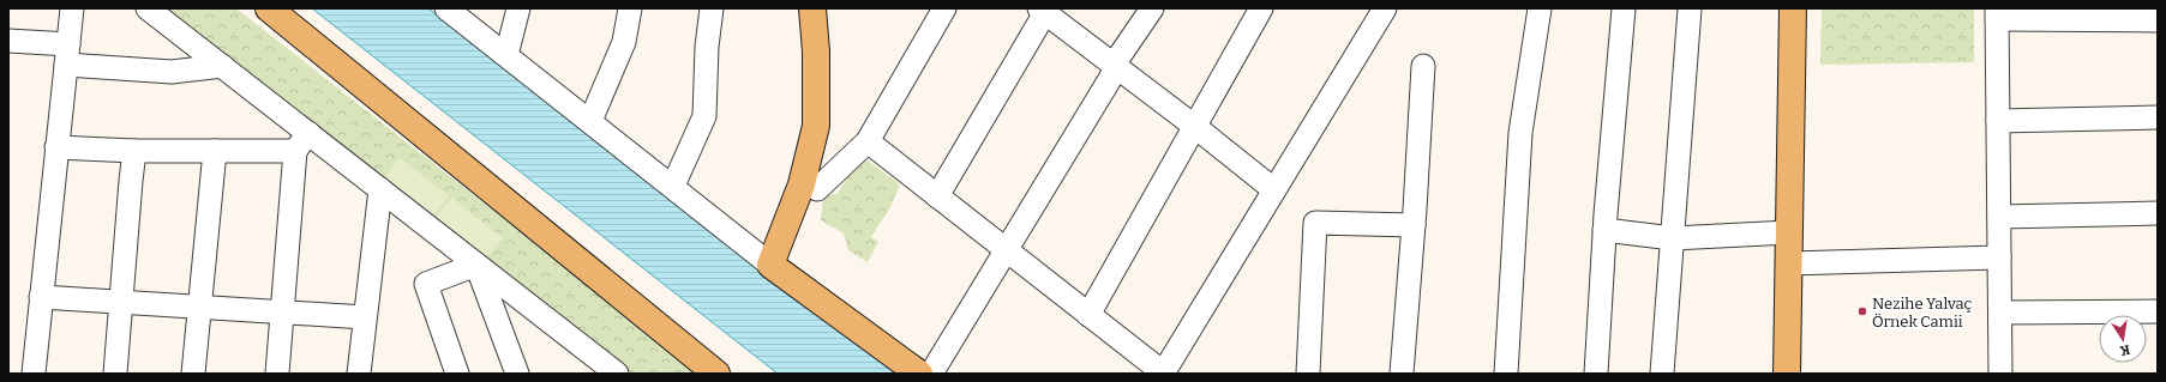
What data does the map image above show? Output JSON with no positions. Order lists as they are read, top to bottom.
{
  "places": ["Nezihe Yalvaç Örnek Camii"],
  "north": "bottom"
}
